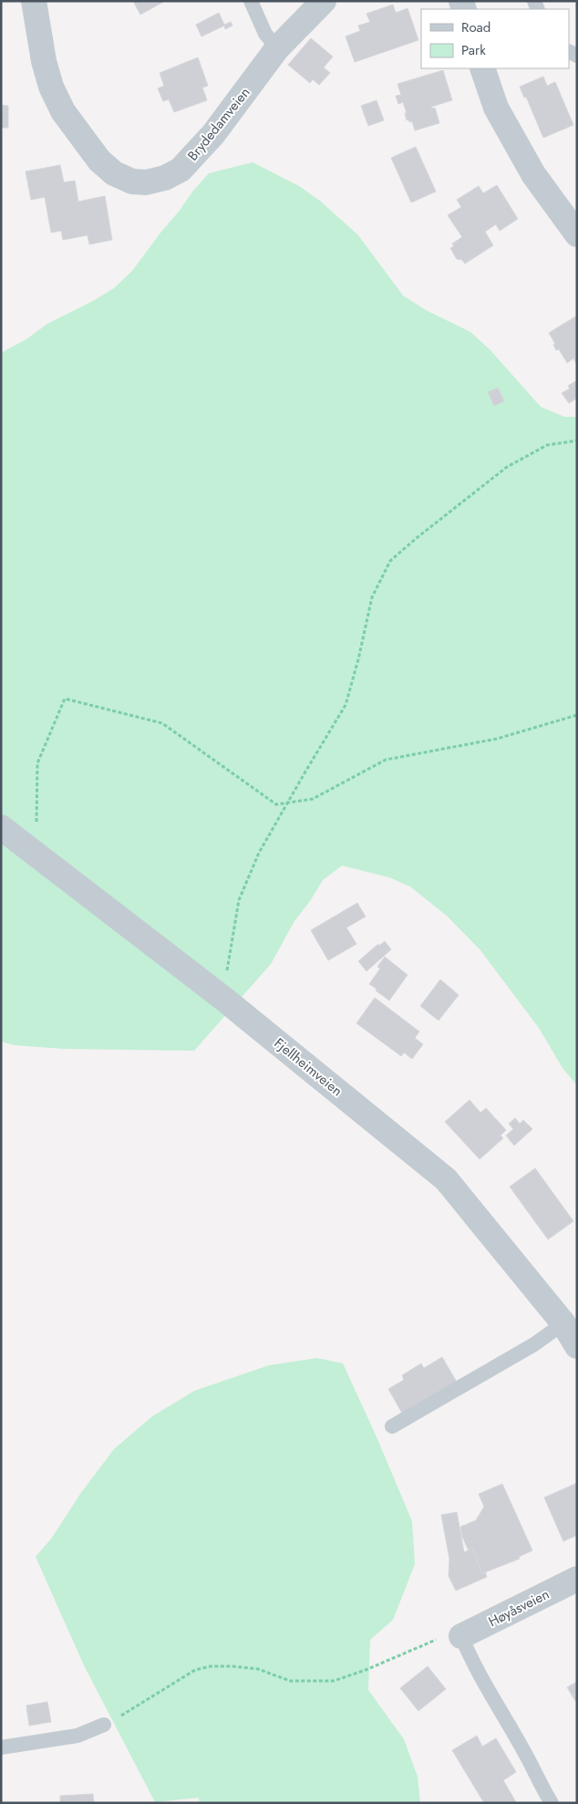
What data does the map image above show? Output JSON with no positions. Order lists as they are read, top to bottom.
{
  "streets": {
    "street": ["Brydedamveien", "Fjellheimveien", "Høyåsveien"]
  },
  "legend": ["Road", "Park"]
}
